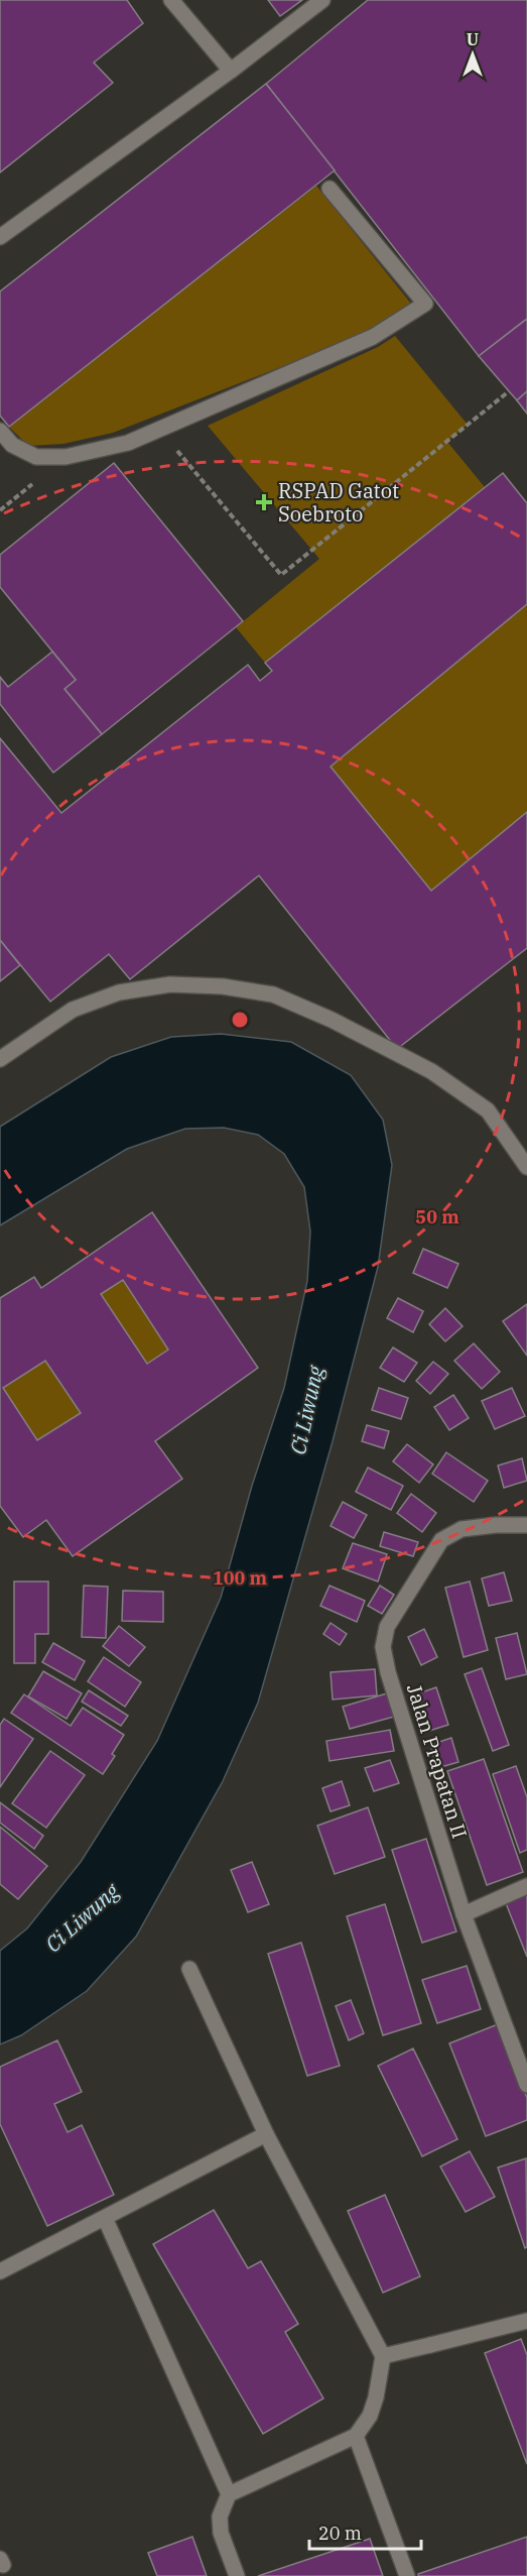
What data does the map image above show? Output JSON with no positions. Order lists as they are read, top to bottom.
{
  "streets": {
    "street": ["Jalan Prapatan II"]
  },
  "water": ["Ci Liwung"],
  "places": {
    "health": ["RSPAD Gatot Soebroto"]
  },
  "scale_bar": "20 m",
  "north": "top",
  "rings": ["50 m", "100 m"]
}
